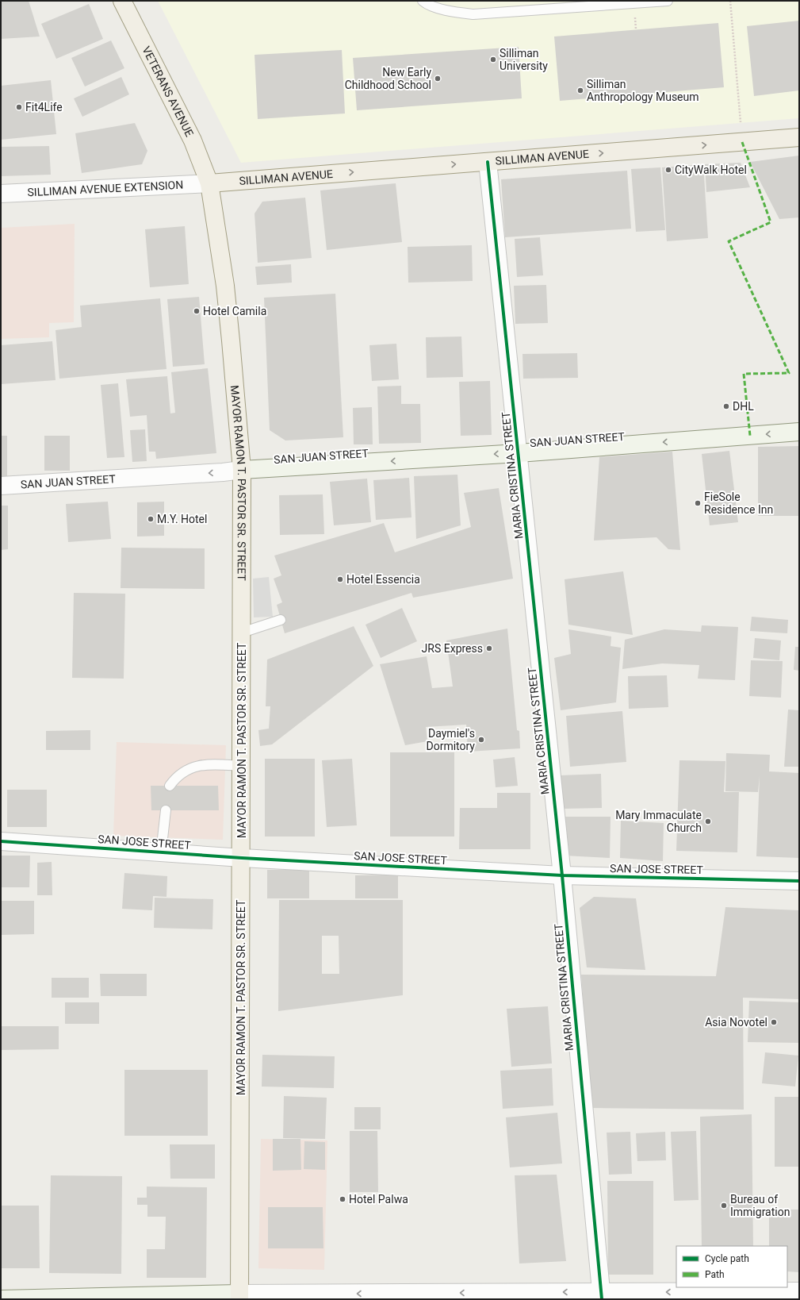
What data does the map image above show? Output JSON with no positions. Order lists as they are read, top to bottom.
{
  "streets": {
    "main road": [
      "VETERANS AVENUE",
      "SILLIMAN AVENUE",
      "SAN JUAN STREET",
      "MAYOR RAMON T. PASTOR SR. STREET"
    ],
    "street": ["SILLIMAN AVENUE EXTENSION", "MARIA CRISTINA STREET", "SAN JOSE STREET"]
  },
  "crossings": [
    ["VETERANS AVENUE", "SILLIMAN AVENUE"],
    ["VETERANS AVENUE", "SILLIMAN AVENUE EXTENSION"],
    ["VETERANS AVENUE", "MAYOR RAMON T. PASTOR SR. STREET"],
    ["SILLIMAN AVENUE", "SILLIMAN AVENUE EXTENSION"],
    ["SILLIMAN AVENUE", "MARIA CRISTINA STREET"],
    ["SILLIMAN AVENUE", "MAYOR RAMON T. PASTOR SR. STREET"],
    ["SILLIMAN AVENUE EXTENSION", "MAYOR RAMON T. PASTOR SR. STREET"],
    ["SAN JUAN STREET", "MARIA CRISTINA STREET"],
    ["SAN JUAN STREET", "MAYOR RAMON T. PASTOR SR. STREET"],
    ["MARIA CRISTINA STREET", "SAN JOSE STREET"],
    ["MAYOR RAMON T. PASTOR SR. STREET", "SAN JOSE STREET"]
  ],
  "one_way": ["SILLIMAN AVENUE", "SAN JUAN STREET"],
  "places": [
    "Silliman University",
    "New Early Childhood School",
    "Silliman Anthropology Museum",
    "Fit4Life",
    "CityWalk Hotel",
    "Hotel Camila",
    "DHL",
    "FieSole Residence Inn",
    "M.Y. Hotel",
    "Hotel Essencia",
    "JRS Express",
    "Daymiel's Dormitory",
    "Mary Immaculate Church",
    "Asia Novotel",
    "Hotel Palwa",
    "Bureau of Immigration"
  ],
  "legend": ["Cycle path", "Path"]
}
